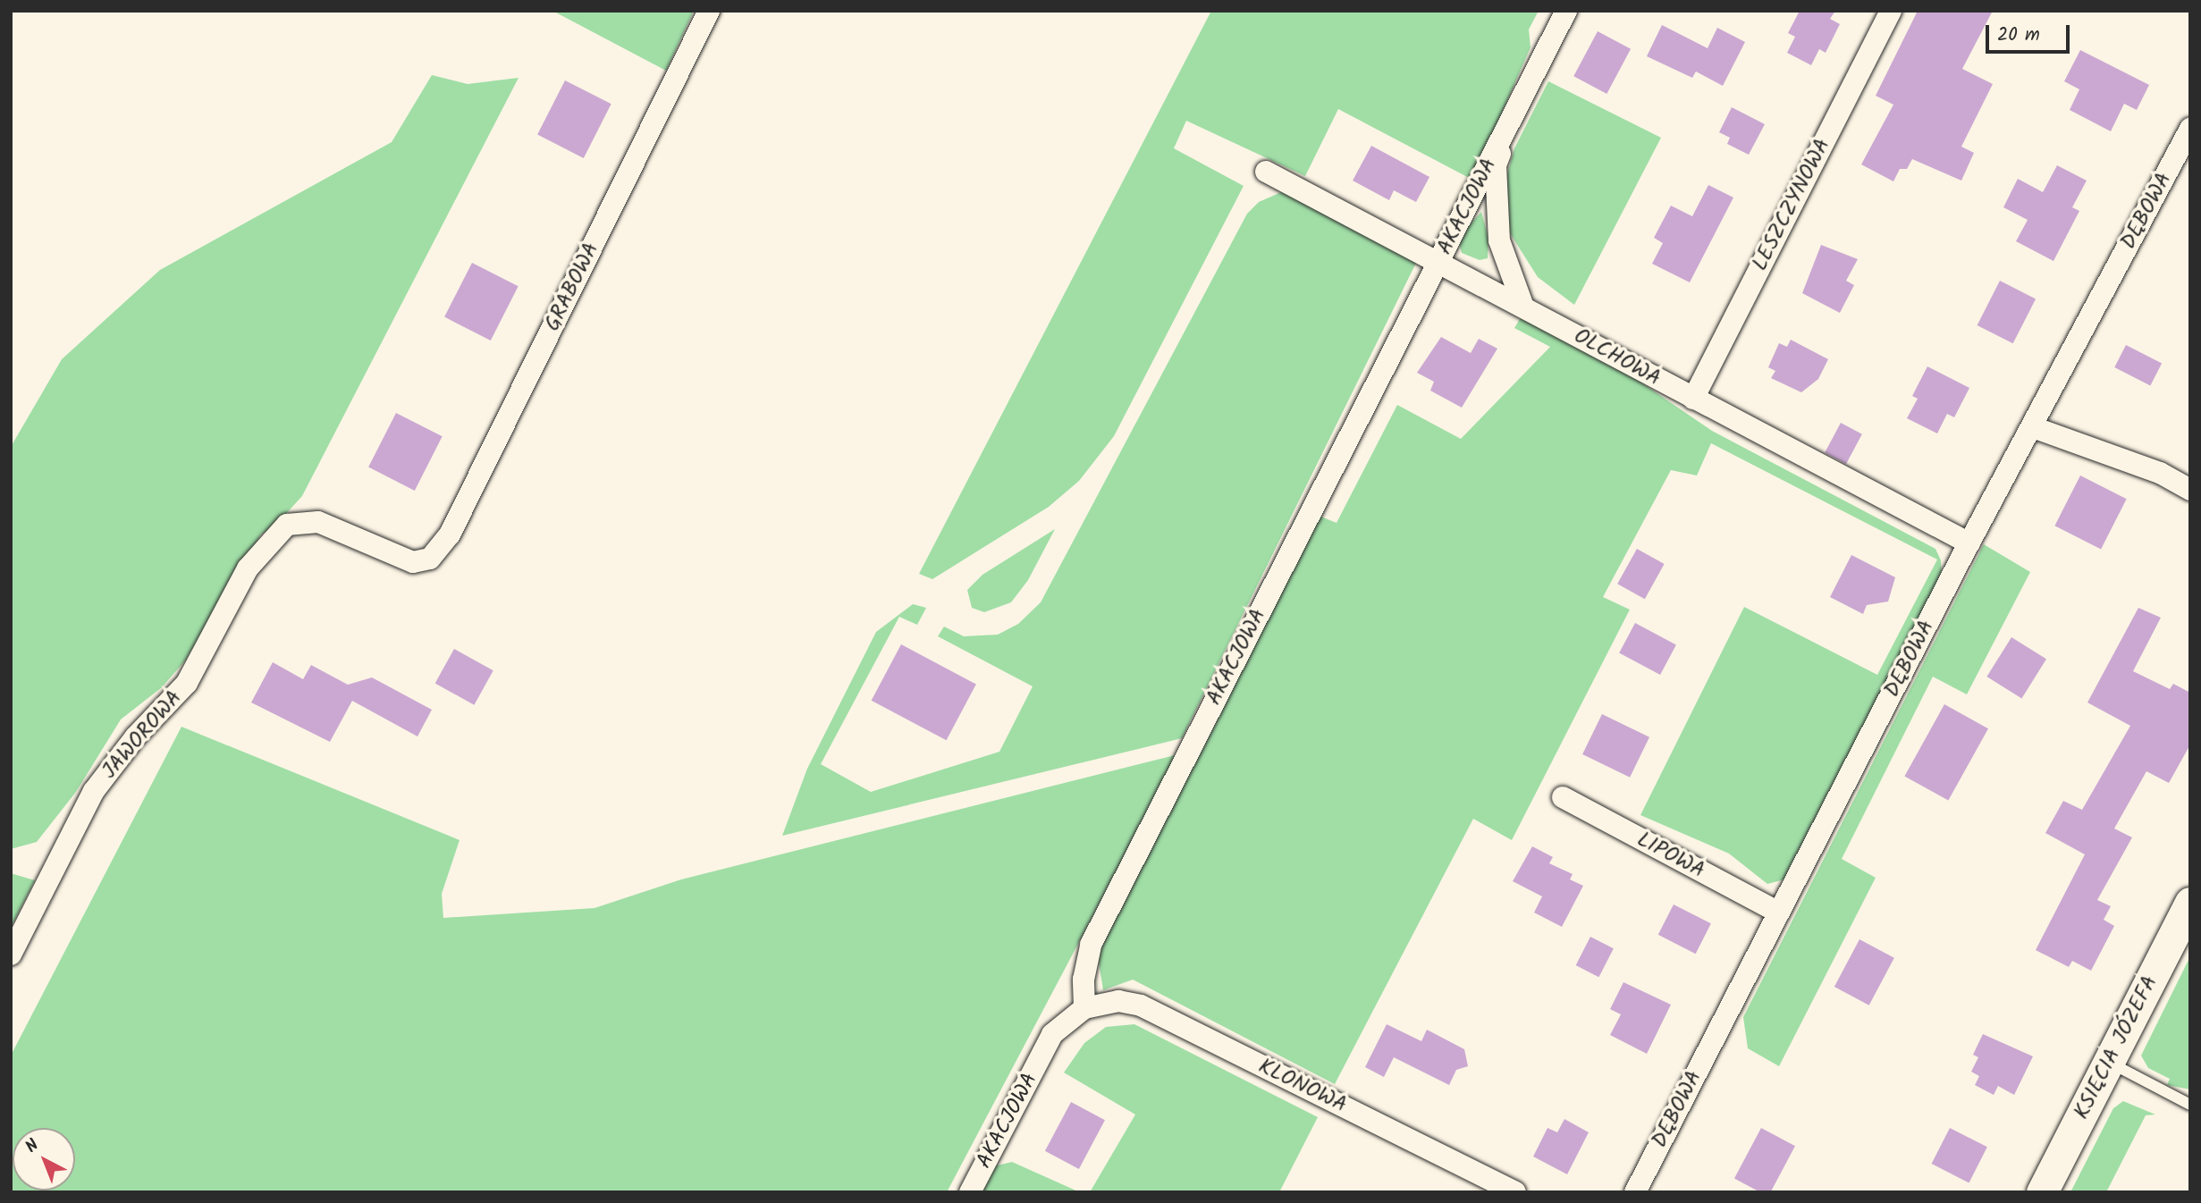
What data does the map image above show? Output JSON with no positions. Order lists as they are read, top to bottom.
{
  "streets": {
    "street": [
      "LESZCZYNOWA",
      "AKACJOWA",
      "DĘBOWA",
      "GRABOWA",
      "OLCHOWA",
      "JAWOROWA",
      "LIPOWA",
      "KSIĘCIA JÓZEFA",
      "KLONOWA"
    ]
  },
  "crossings": [
    ["LESZCZYNOWA", "OLCHOWA"],
    ["AKACJOWA", "OLCHOWA"],
    ["AKACJOWA", "KLONOWA"],
    ["DĘBOWA", "OLCHOWA"],
    ["DĘBOWA", "LIPOWA"],
    ["GRABOWA", "JAWOROWA"]
  ],
  "scale_bar": "20 m",
  "north": "top left"
}
